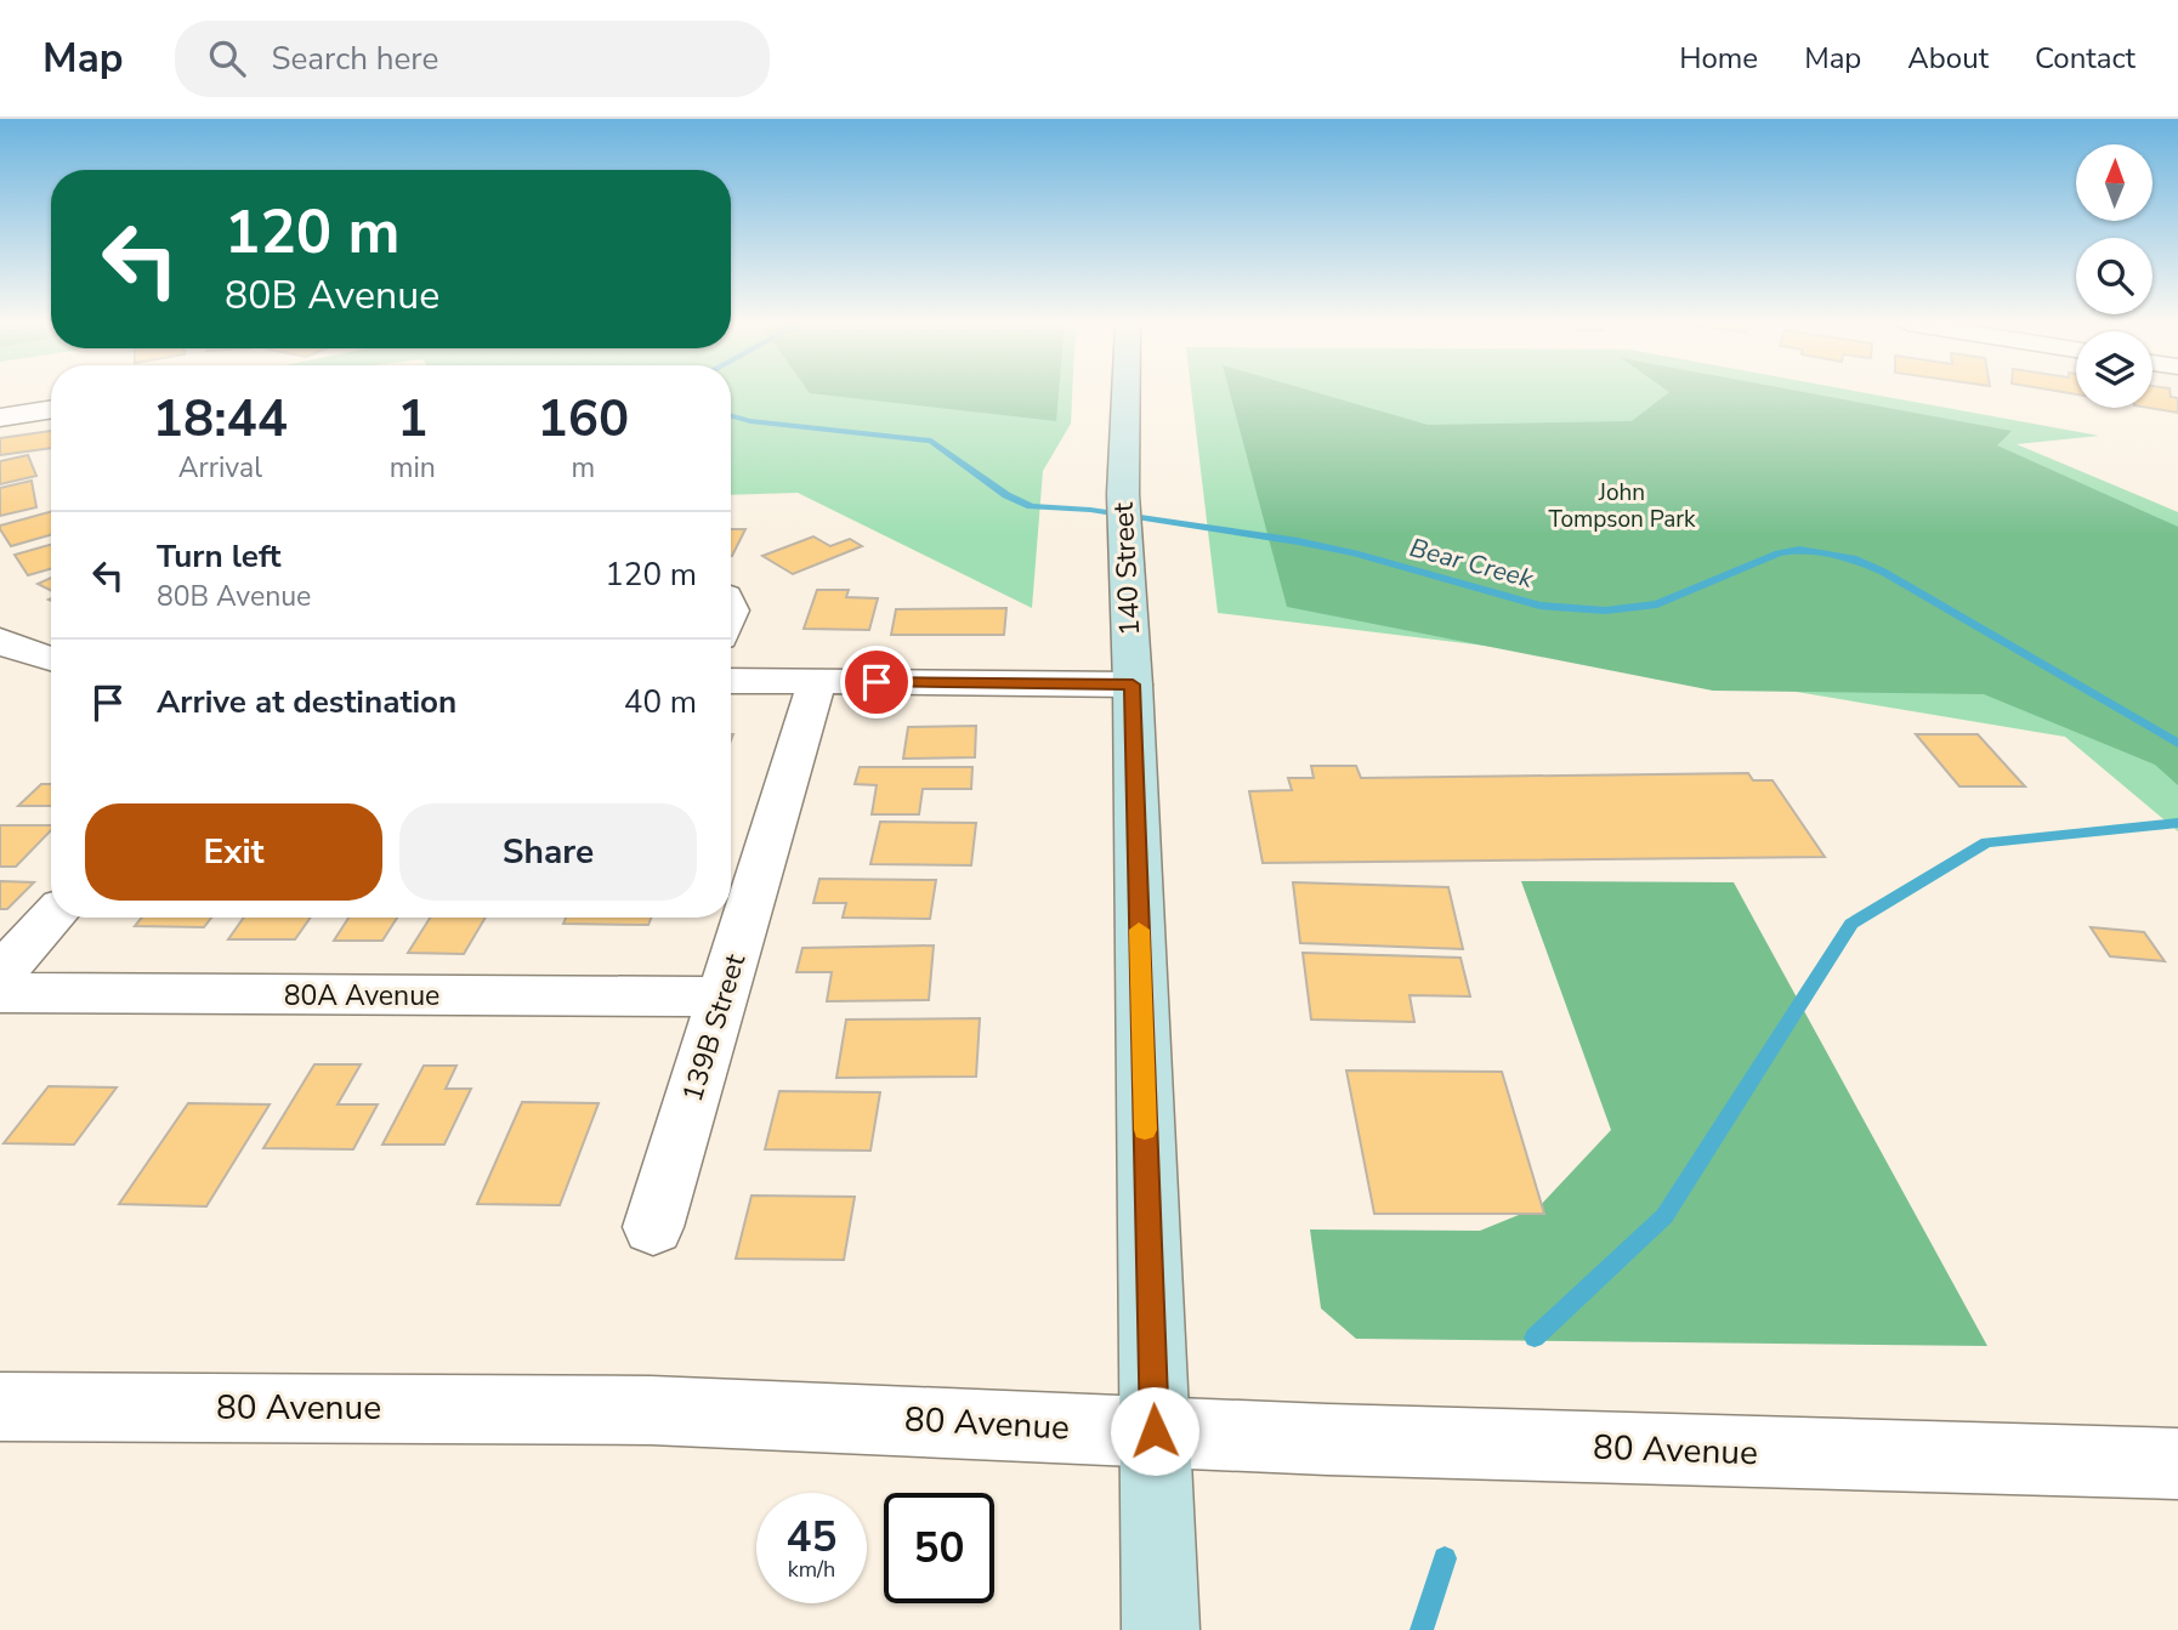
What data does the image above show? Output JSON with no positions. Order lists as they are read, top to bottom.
{
  "streets": {
    "main road": ["140 Street"],
    "street": ["80A Avenue", "139B Street", "80 Avenue"]
  },
  "crossings": [
    ["140 Street", "80 Avenue"],
    ["80A Avenue", "139B Street"]
  ],
  "water": ["Bear Creek"],
  "parks": ["John Tompson Park"],
  "north": "top",
  "page": {
    "header": "Map",
    "search": "Search here",
    "nav": [
      "Home",
      "Map",
      "About",
      "Contact"
    ],
    "turn": ["120 m", "80B Avenue"],
    "eta": [
      "18:44",
      "Arrival",
      "1",
      "min",
      "160",
      "m"
    ],
    "list": [
      {
        "name": "Turn left",
        "note": "80B Avenue",
        "value": "120 m"
      },
      {
        "name": "Arrive at destination",
        "value": "40 m"
      }
    ],
    "buttons": ["Exit", "Share"],
    "speed": "45 km/h",
    "limit": "50"
  }
}
